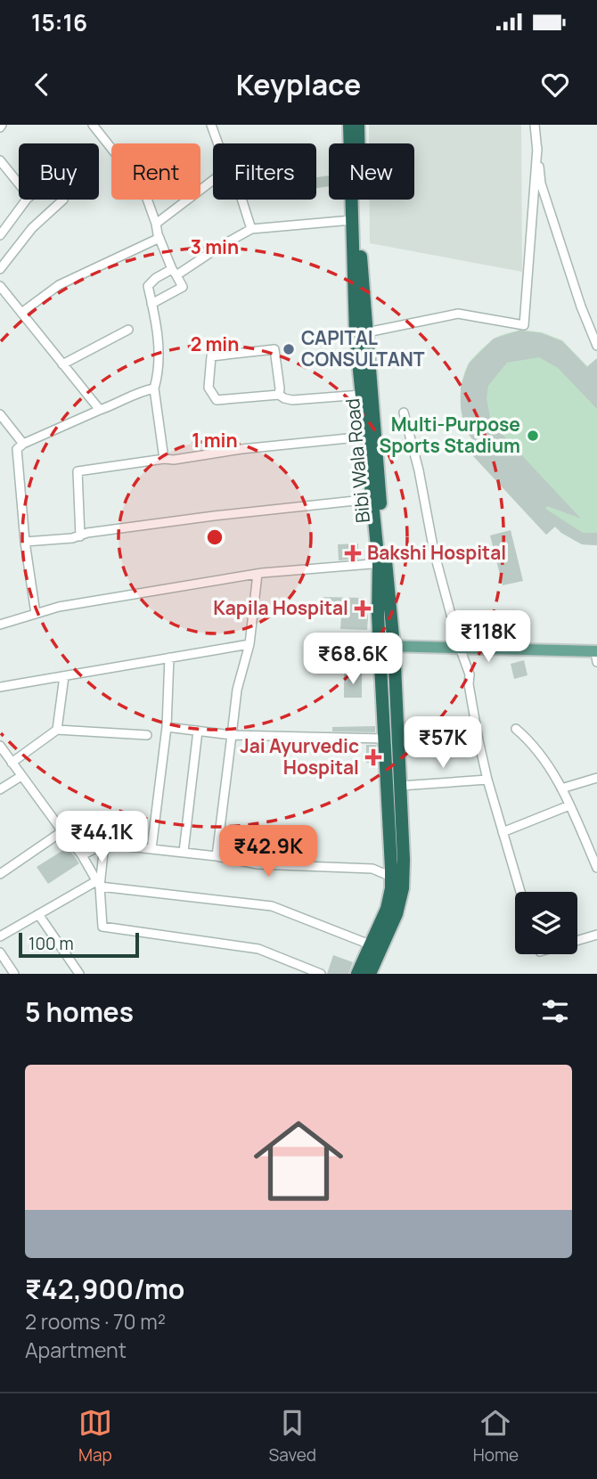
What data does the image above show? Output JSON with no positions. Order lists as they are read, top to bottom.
{
  "streets": {
    "highway": ["Bibi Wala Road"]
  },
  "places": {
    "other": ["CAPITAL CONSULTANT", "Multi-Purpose Sports Stadium"],
    "health": ["Bakshi Hospital", "Kapila Hospital", "Jai Ayurvedic Hospital"]
  },
  "scale_bar": "100 m",
  "page": {
    "status": "15:16",
    "header": "Keyplace",
    "chip": [
      "Buy",
      "Rent",
      "Filters",
      "New"
    ],
    "price": [
      "₹118K",
      "₹68.6K",
      "₹57K",
      "₹44.1K",
      "₹42.9K"
    ],
    "scale": "100 m",
    "heading": "5 homes",
    "list": [
      {
        "name": "₹42,900/mo",
        "note": "2 rooms · 70 m² · Apartment"
      }
    ],
    "tabs": ["Map", "Saved", "Home"]
  },
  "rings": ["3 min", "2 min", "1 min"]
}
